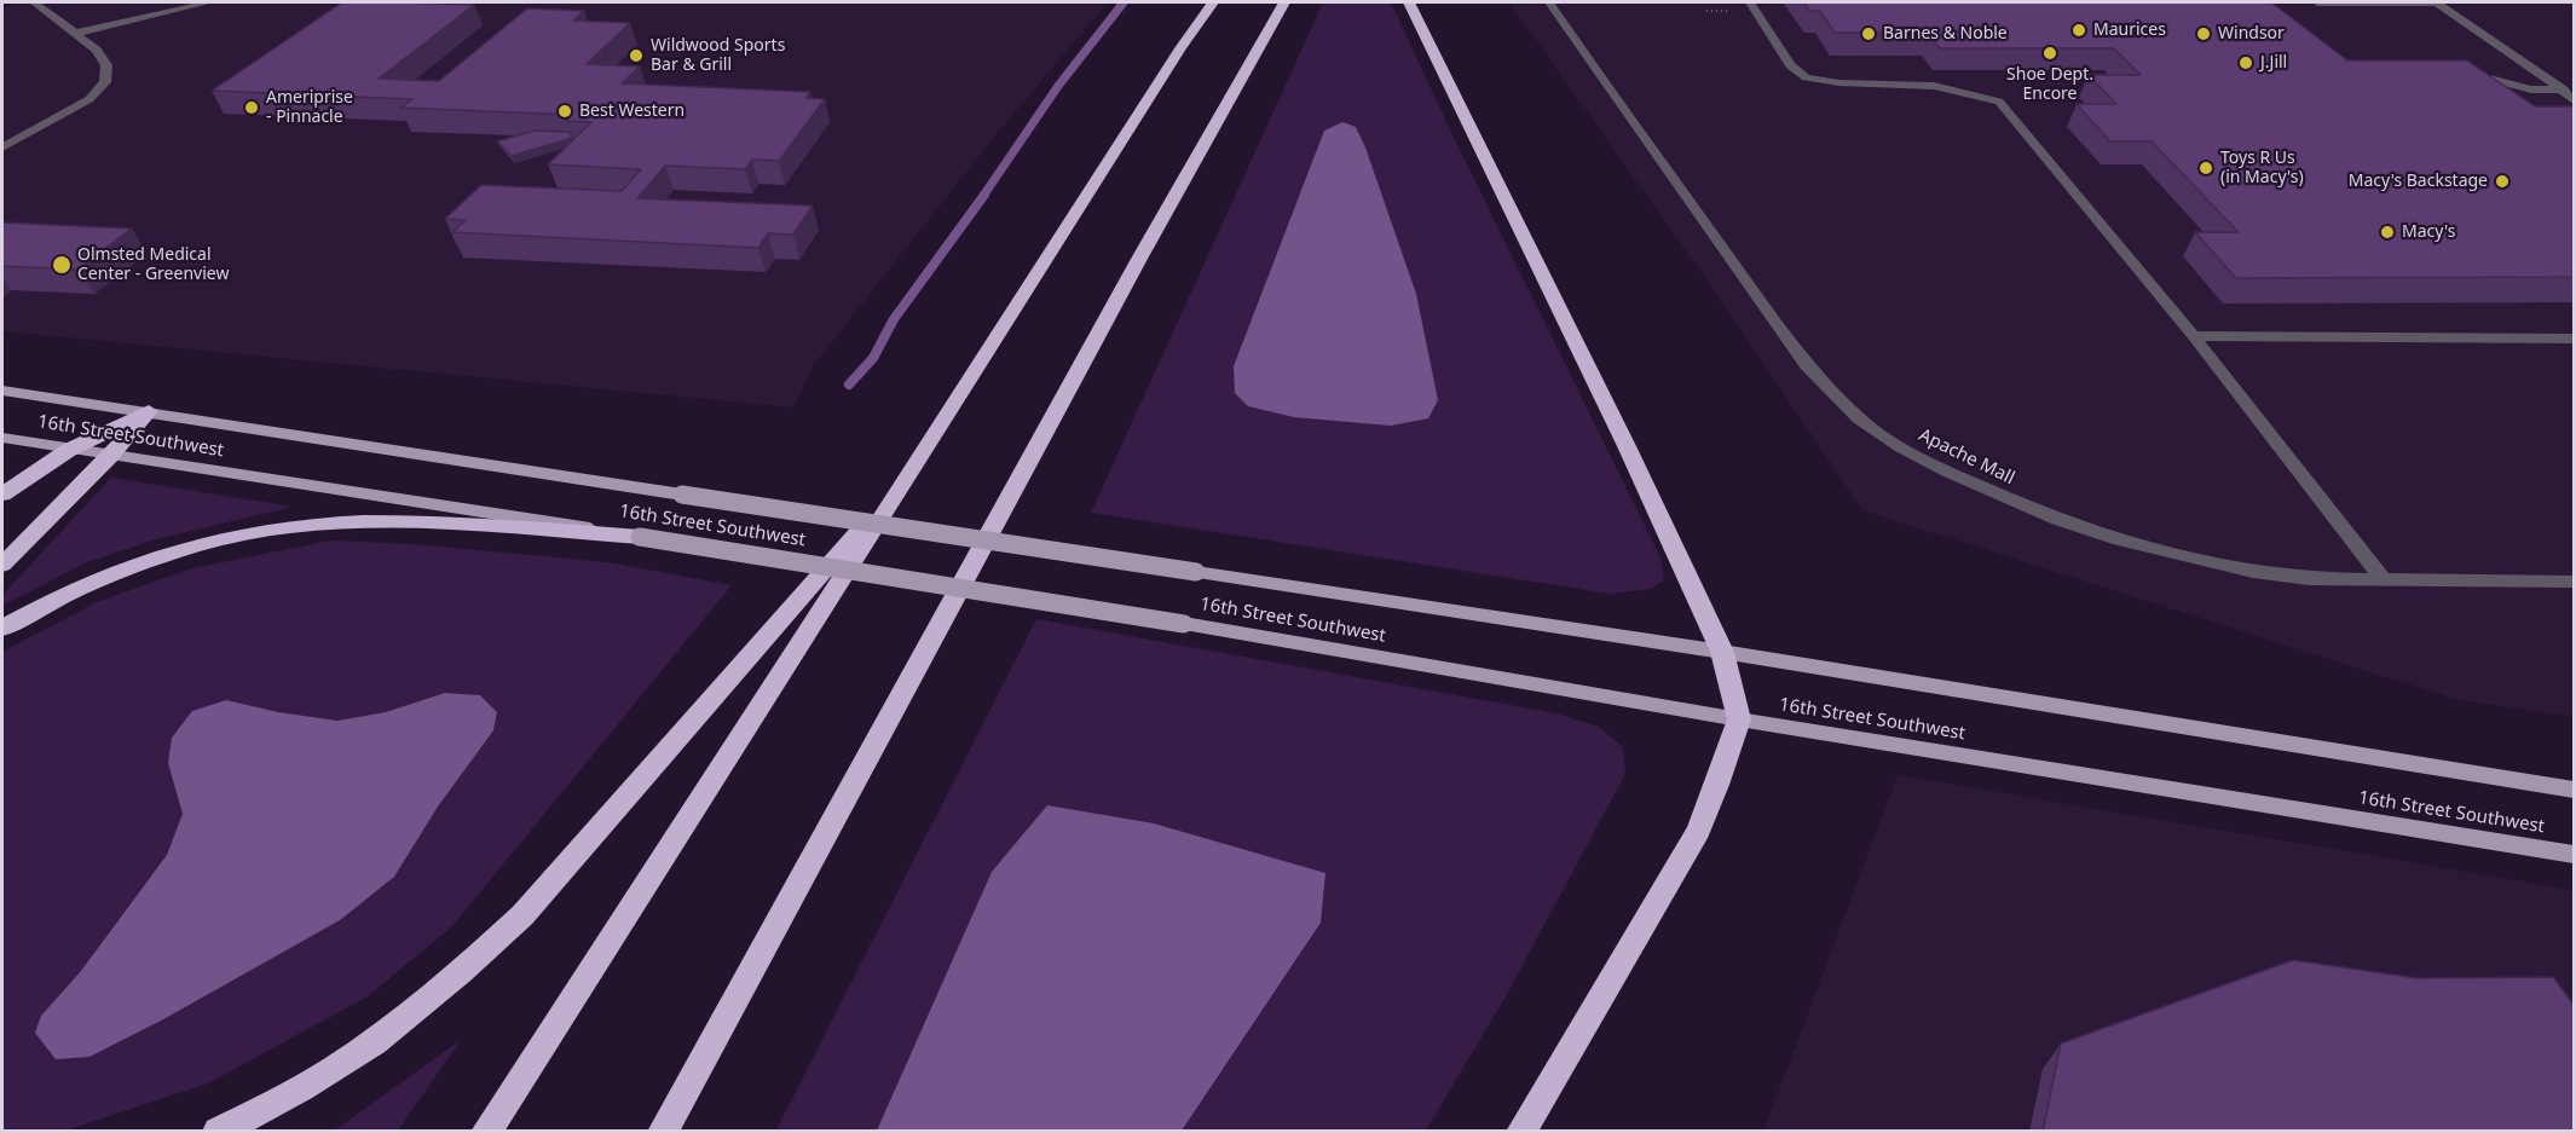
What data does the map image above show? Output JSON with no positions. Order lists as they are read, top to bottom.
{
  "streets": {
    "main road": ["16th Street Southwest"],
    "street": ["Apache Mall"]
  },
  "places": [
    "Maurices",
    "Barnes & Noble",
    "Windsor",
    "Shoe Dept. Encore",
    "Wildwood Sports Bar & Grill",
    "J.Jill",
    "Ameriprise - Pinnacle",
    "Best Western",
    "Toys R Us (in Macy's)",
    "Macy's Backstage",
    "Macy's",
    "Olmsted Medical Center - Greenview"
  ]
}
